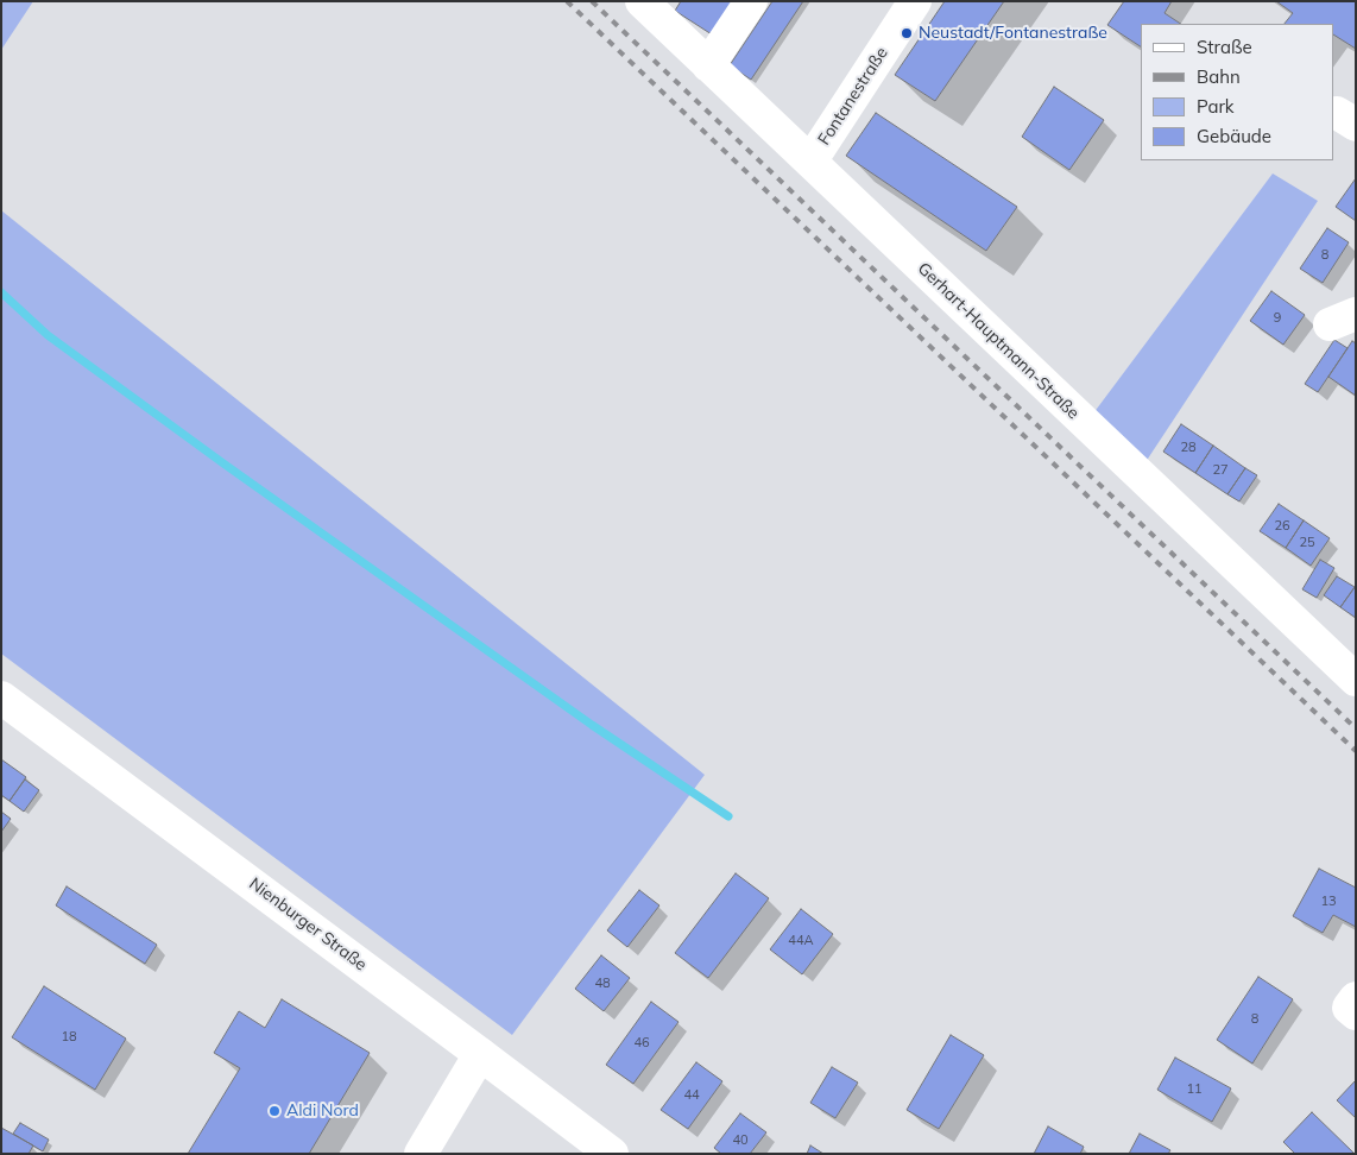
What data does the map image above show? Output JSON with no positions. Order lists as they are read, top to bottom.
{
  "streets": {
    "street": ["Fontanestraße", "Gerhart-Hauptmann-Straße", "Nienburger Straße"]
  },
  "crossings": [
    ["Fontanestraße", "Gerhart-Hauptmann-Straße"]
  ],
  "places": ["Neustadt/Fontanestraße", "Aldi Nord"],
  "house_numbers": [
    "8",
    "9",
    "28",
    "27",
    "26",
    "25",
    "13",
    "44A",
    "48",
    "8",
    "18",
    "46",
    "11",
    "44",
    "40"
  ],
  "legend": [
    "Straße",
    "Bahn",
    "Park",
    "Gebäude"
  ]
}
